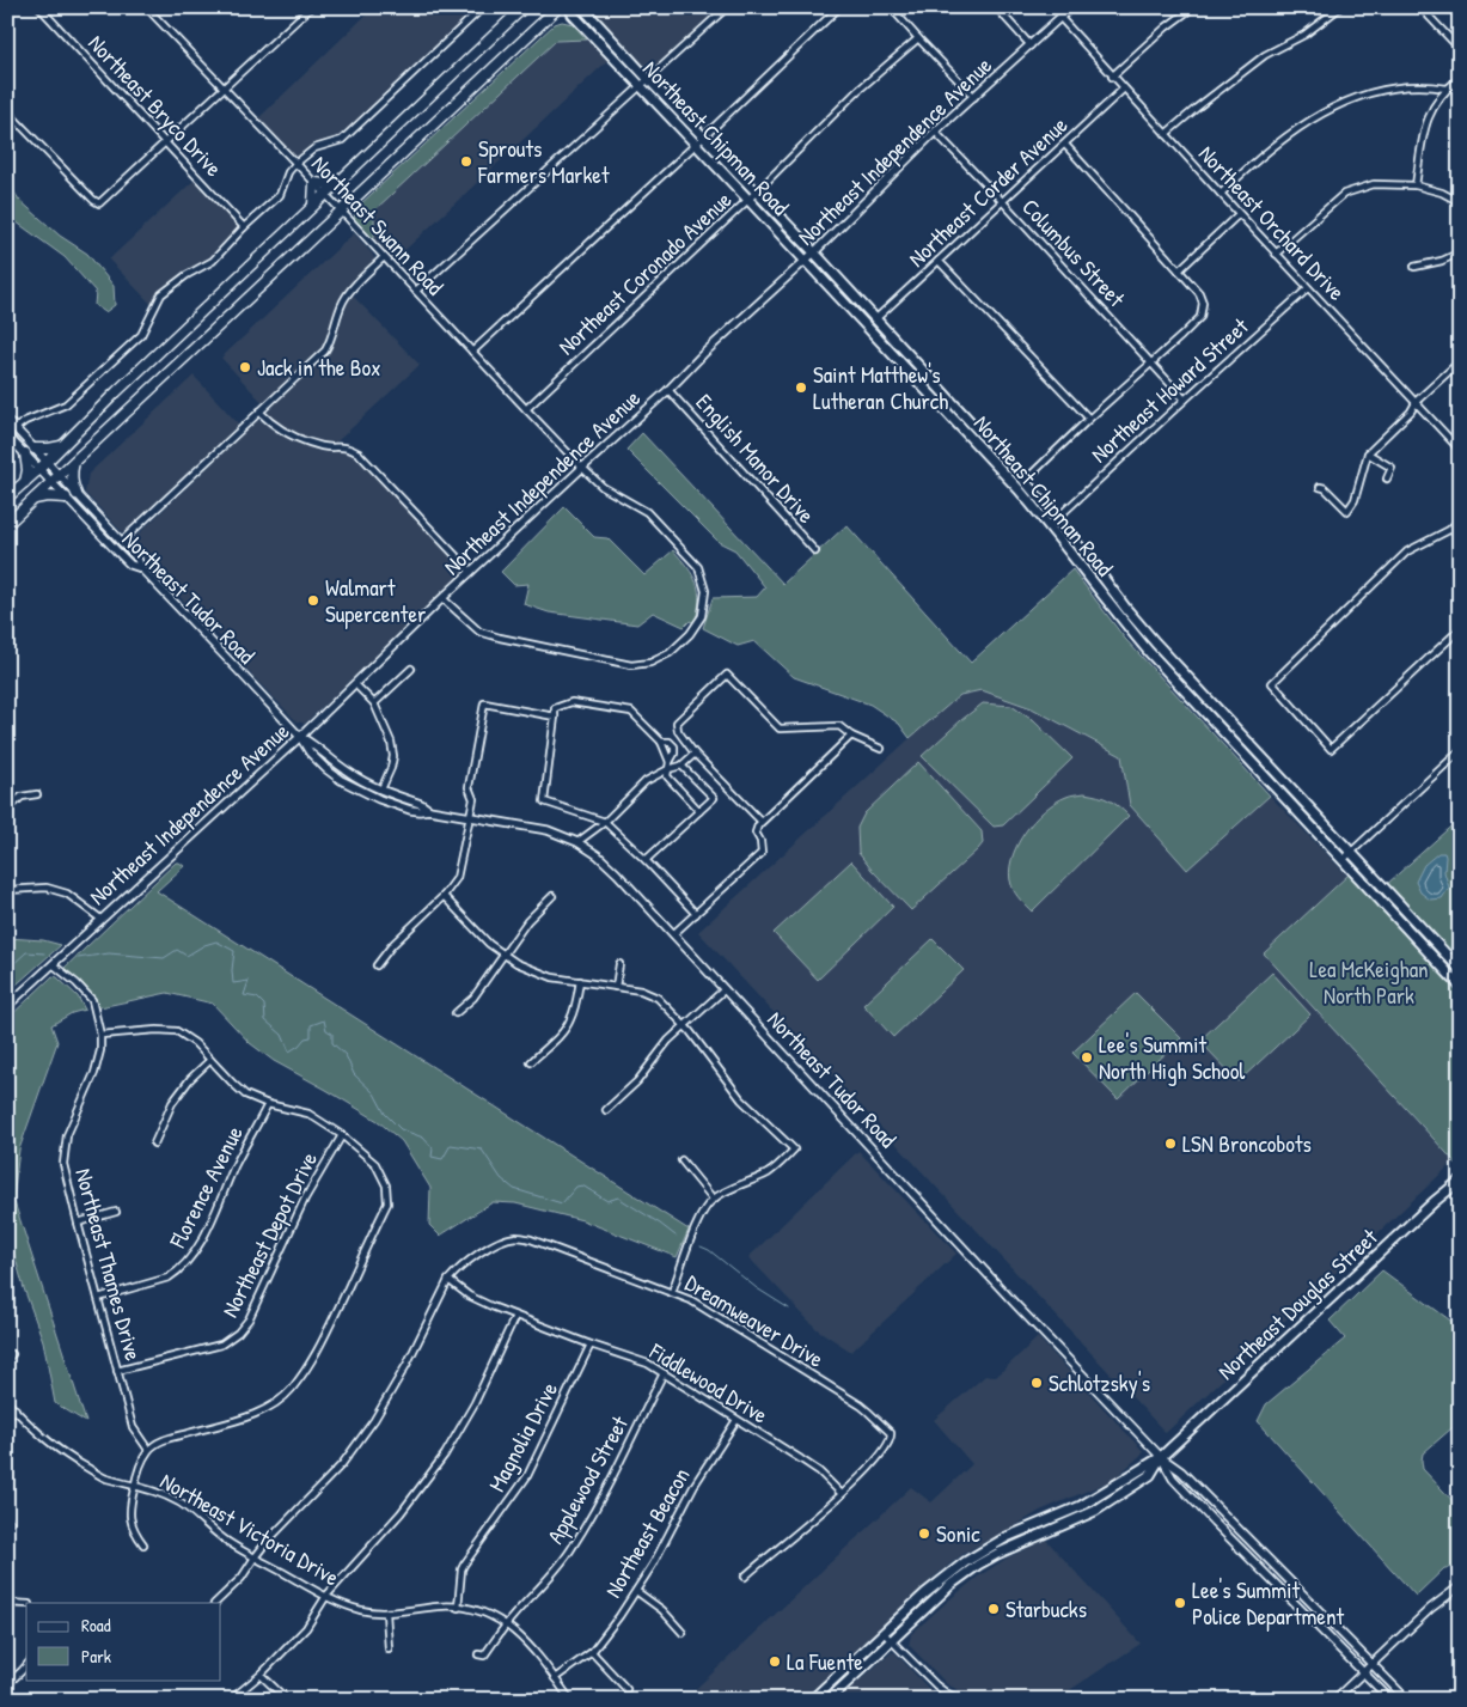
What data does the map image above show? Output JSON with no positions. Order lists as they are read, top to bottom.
{
  "streets": {
    "main road": ["Northeast Chipman Road", "Northeast Douglas Street"],
    "street": [
      "Northeast Bryco Drive",
      "Northeast Independence Avenue",
      "Northeast Corder Avenue",
      "Northeast Orchard Drive",
      "Northeast Swann Road",
      "Columbus Street",
      "Northeast Coronado Avenue",
      "Northeast Howard Street",
      "English Manor Drive",
      "Northeast Tudor Road",
      "Florence Avenue",
      "Northeast Depot Drive",
      "Northeast Thames Drive",
      "Dreamweaver Drive",
      "Fiddlewood Drive",
      "Magnolia Drive",
      "Applewood Street",
      "Northeast Victoria Drive",
      "Northeast Beacon"
    ]
  },
  "crossings": [
    ["Northeast Chipman Road", "Northeast Independence Avenue"],
    ["Northeast Chipman Road", "Northeast Corder Avenue"],
    ["Northeast Chipman Road", "Northeast Coronado Avenue"],
    ["Northeast Chipman Road", "Northeast Howard Street"],
    ["Northeast Independence Avenue", "Northeast Orchard Drive"],
    ["Northeast Independence Avenue", "Northeast Swann Road"],
    ["Northeast Independence Avenue", "Columbus Street"],
    ["Northeast Independence Avenue", "English Manor Drive"],
    ["Northeast Independence Avenue", "Northeast Tudor Road"],
    ["Northeast Independence Avenue", "Northeast Thames Drive"],
    ["Northeast Corder Avenue", "Northeast Orchard Drive"],
    ["Northeast Corder Avenue", "Columbus Street"],
    ["Northeast Orchard Drive", "Northeast Howard Street"],
    ["Northeast Swann Road", "Northeast Coronado Avenue"],
    ["Columbus Street", "Northeast Howard Street"],
    ["Northeast Tudor Road", "Northeast Douglas Street"],
    ["Florence Avenue", "Northeast Thames Drive"],
    ["Northeast Depot Drive", "Northeast Thames Drive"],
    ["Dreamweaver Drive", "Fiddlewood Drive"],
    ["Fiddlewood Drive", "Magnolia Drive"],
    ["Fiddlewood Drive", "Applewood Street"],
    ["Fiddlewood Drive", "Northeast Beacon"],
    ["Magnolia Drive", "Northeast Victoria Drive"],
    ["Applewood Street", "Northeast Victoria Drive"],
    ["Northeast Victoria Drive", "Northeast Beacon"]
  ],
  "parks": ["Lea McKeighan North Park"],
  "places": [
    "Sprouts Farmers Market",
    "Jack in the Box",
    "Saint Matthew's Lutheran Church",
    "Walmart Supercenter",
    "Lee's Summit North High School",
    "LSN Broncobots",
    "Schlotzsky's",
    "Sonic",
    "Lee's Summit Police Department",
    "Starbucks",
    "La Fuente"
  ],
  "legend": ["Road", "Park"]
}
